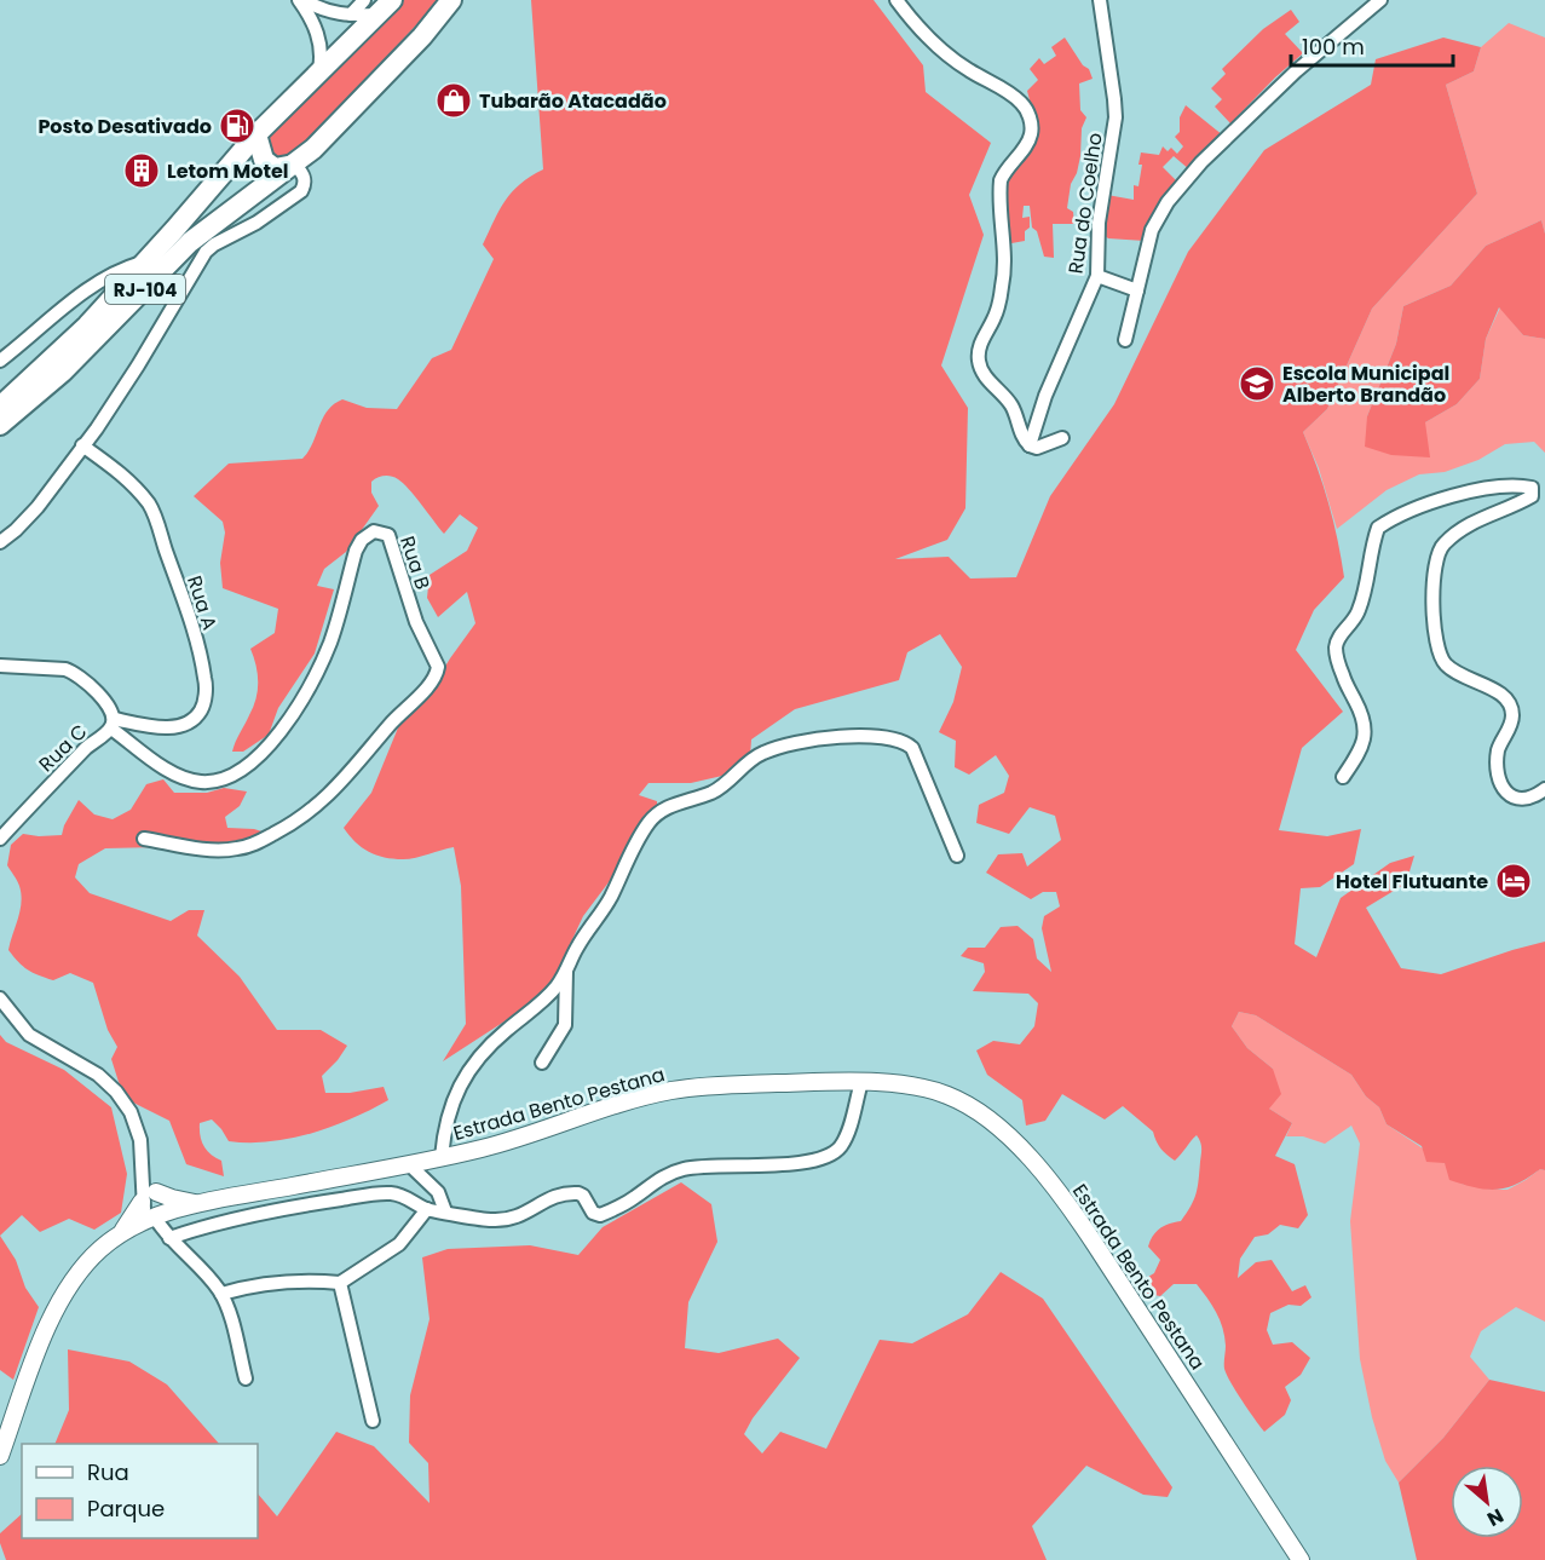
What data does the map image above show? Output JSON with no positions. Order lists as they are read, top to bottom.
{
  "streets": {
    "highway": ["RJ-104"],
    "main road": ["Estrada Bento Pestana"],
    "street": [
      "Rua do Coelho",
      "Rua B",
      "Rua A",
      "Rua C"
    ]
  },
  "crossings": [
    ["Rua B", "Rua A"],
    ["Rua B", "Rua C"],
    ["Rua A", "Rua C"]
  ],
  "places": {
    "shop": ["Tubarão Atacadão"],
    "fuel station": ["Posto Desativado"],
    "building": ["Letom Motel"],
    "school or university": ["Escola Municipal Alberto Brandão"],
    "hotel": ["Hotel Flutuante"]
  },
  "legend": ["Rua", "Parque"],
  "scale_bar": "100 m",
  "north": "bottom right"
}
